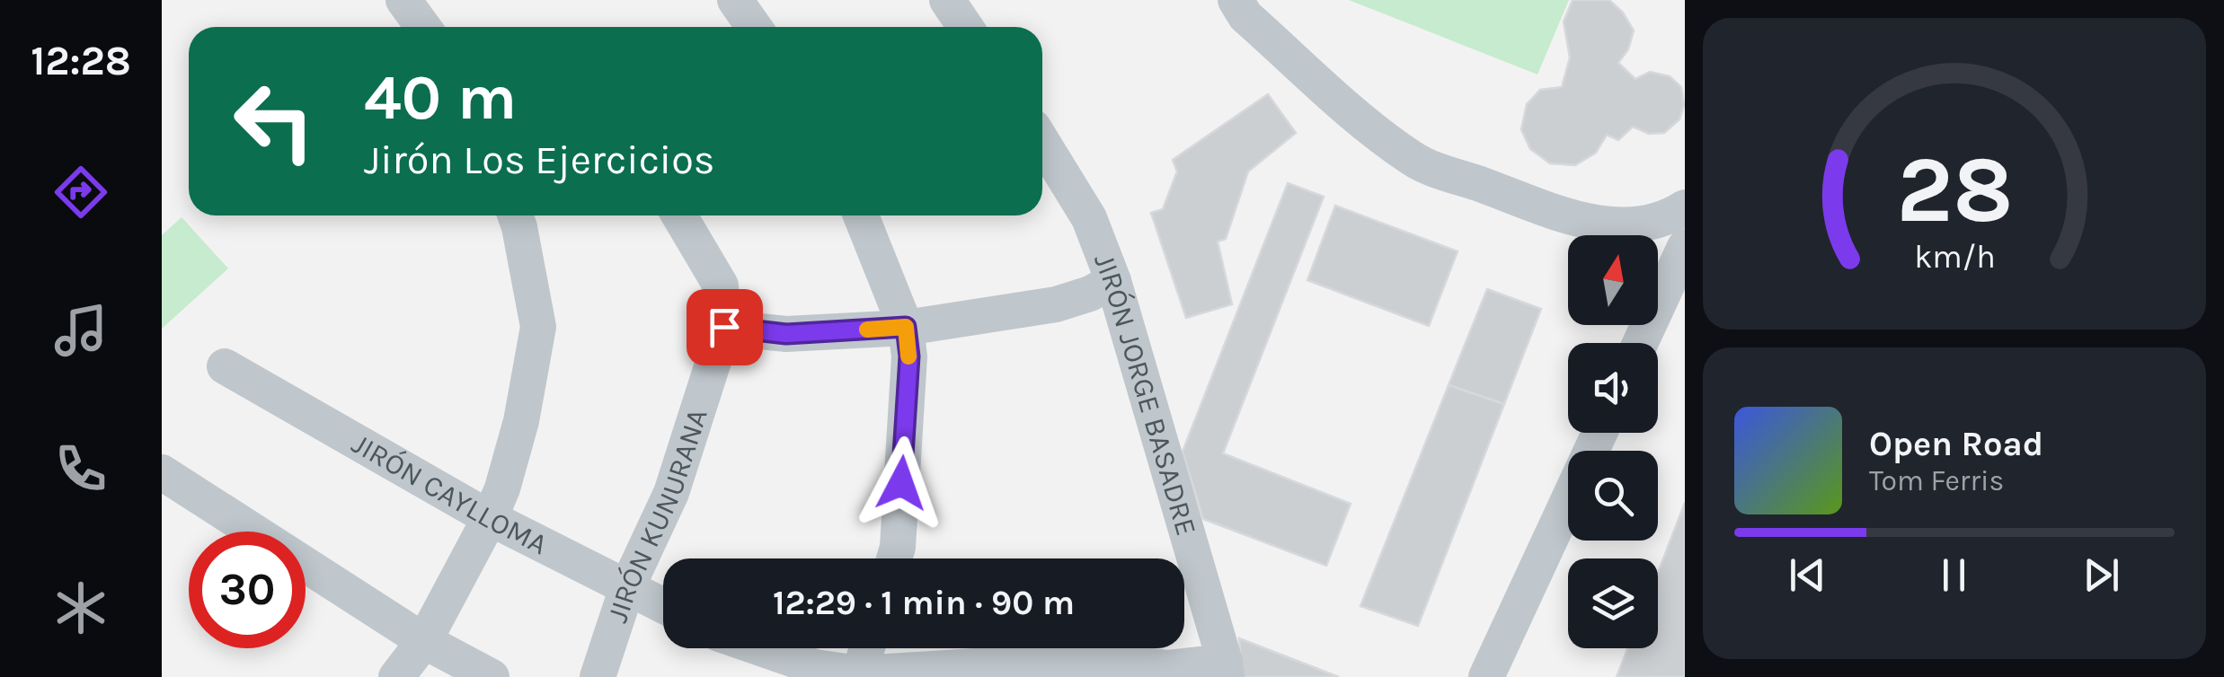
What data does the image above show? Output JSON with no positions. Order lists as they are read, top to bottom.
{
  "streets": {
    "street": ["JIRÓN JORGE BASADRE", "JIRÓN CAYLLOMA", "JIRÓN KUNURANA"]
  },
  "crossings": [
    ["JIRÓN CAYLLOMA", "JIRÓN KUNURANA"]
  ],
  "north": "top",
  "page": {
    "tabs": "12:28",
    "turn": ["40 m", "Jirón Los Ejercicios"],
    "song": ["Open Road", "Tom Ferris"],
    "limit": "30",
    "trip": "12:29 · 1 min · 90 m",
    "gauge": ["28", "km/h"]
  }
}
